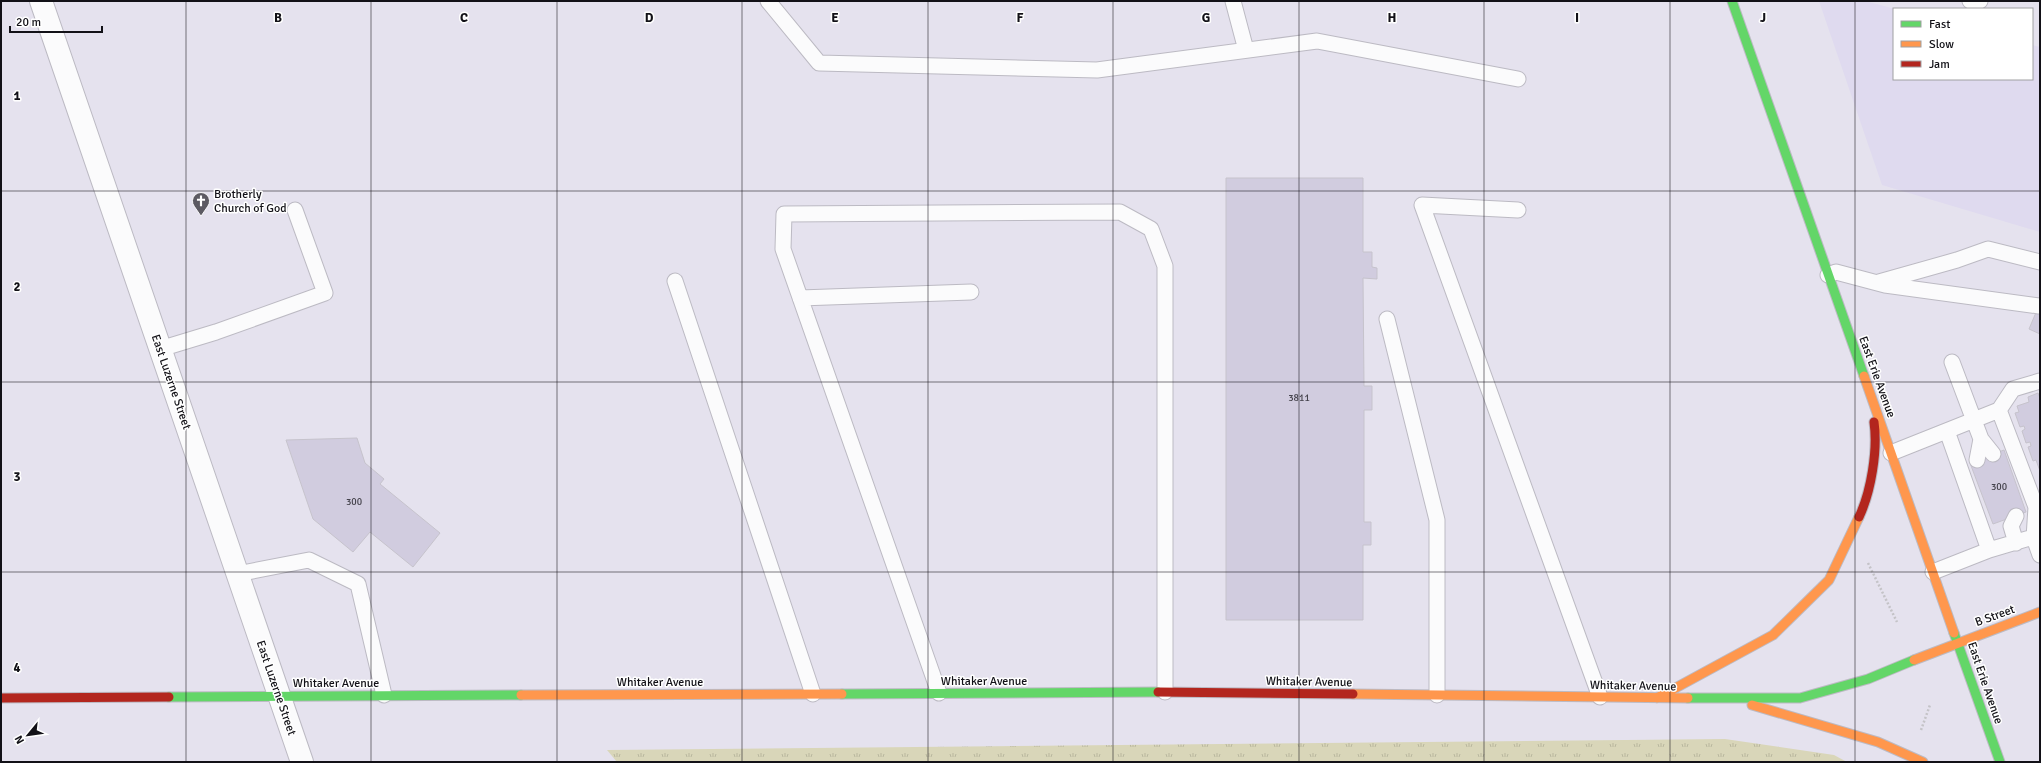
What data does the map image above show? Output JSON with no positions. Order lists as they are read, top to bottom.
{
  "streets": {
    "main road": ["East Erie Avenue", "B Street", "Whitaker Avenue"],
    "street": ["East Luzerne Street"]
  },
  "crossings": [
    ["East Erie Avenue", "B Street"],
    ["East Erie Avenue", "Whitaker Avenue"],
    ["East Luzerne Street", "Whitaker Avenue"],
    ["B Street", "Whitaker Avenue"]
  ],
  "places": {
    "church": ["Brotherly Church of God"]
  },
  "house_numbers": ["3811", "300", "300"],
  "legend": ["Fast", "Slow", "Jam"],
  "scale_bar": "20 m",
  "north": "bottom left",
  "grid": {
    "columns": [
      "B",
      "C",
      "D",
      "E",
      "F",
      "G",
      "H",
      "I",
      "J"
    ],
    "rows": [
      "1",
      "2",
      "3",
      "4"
    ]
  }
}
